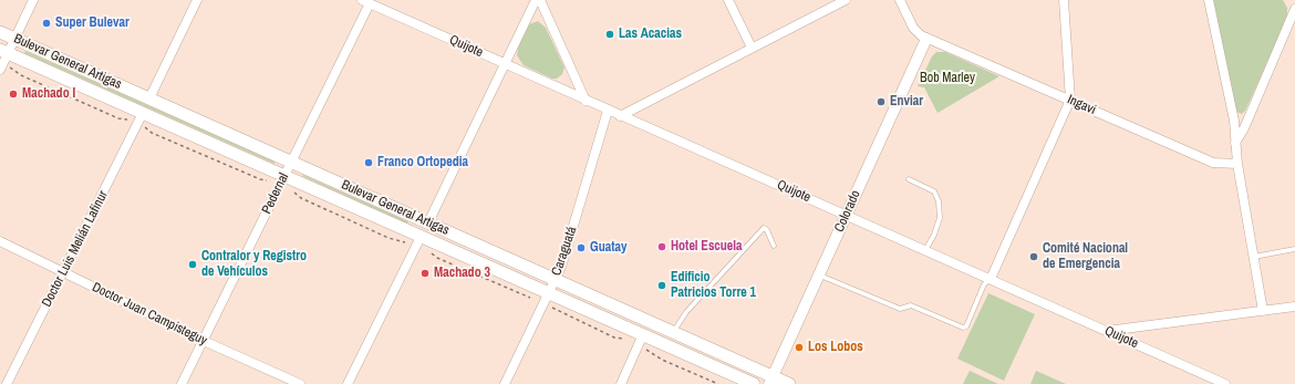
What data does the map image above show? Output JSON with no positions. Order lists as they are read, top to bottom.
{
  "streets": {
    "main road": ["Bulevar General Artigas"],
    "street": [
      "Quijote",
      "Ingavi",
      "Pedernal",
      "Colorado",
      "Doctor Luis Melián Lafinur",
      "Caraguatá",
      "Doctor Juan Campisteguy"
    ]
  },
  "crossings": [
    ["Quijote", "Pedernal"],
    ["Quijote", "Colorado"],
    ["Quijote", "Caraguatá"],
    ["Bulevar General Artigas", "Pedernal"],
    ["Bulevar General Artigas", "Colorado"],
    ["Bulevar General Artigas", "Doctor Luis Melián Lafinur"],
    ["Bulevar General Artigas", "Caraguatá"],
    ["Ingavi", "Colorado"],
    ["Pedernal", "Doctor Juan Campisteguy"],
    ["Doctor Luis Melián Lafinur", "Doctor Juan Campisteguy"]
  ],
  "parks": ["Bob Marley"],
  "places": [
    "Super Bulevar",
    "Las Acacias",
    "Machado I",
    "Enviar",
    "Franco Ortopedia",
    "Hotel Escuela",
    "Guatay",
    "Comité Nacional de Emergencia",
    "Contralor y Registro de Vehículos",
    "Machado 3",
    "Edificio Patricios Torre 1",
    "Los Lobos"
  ]
}
